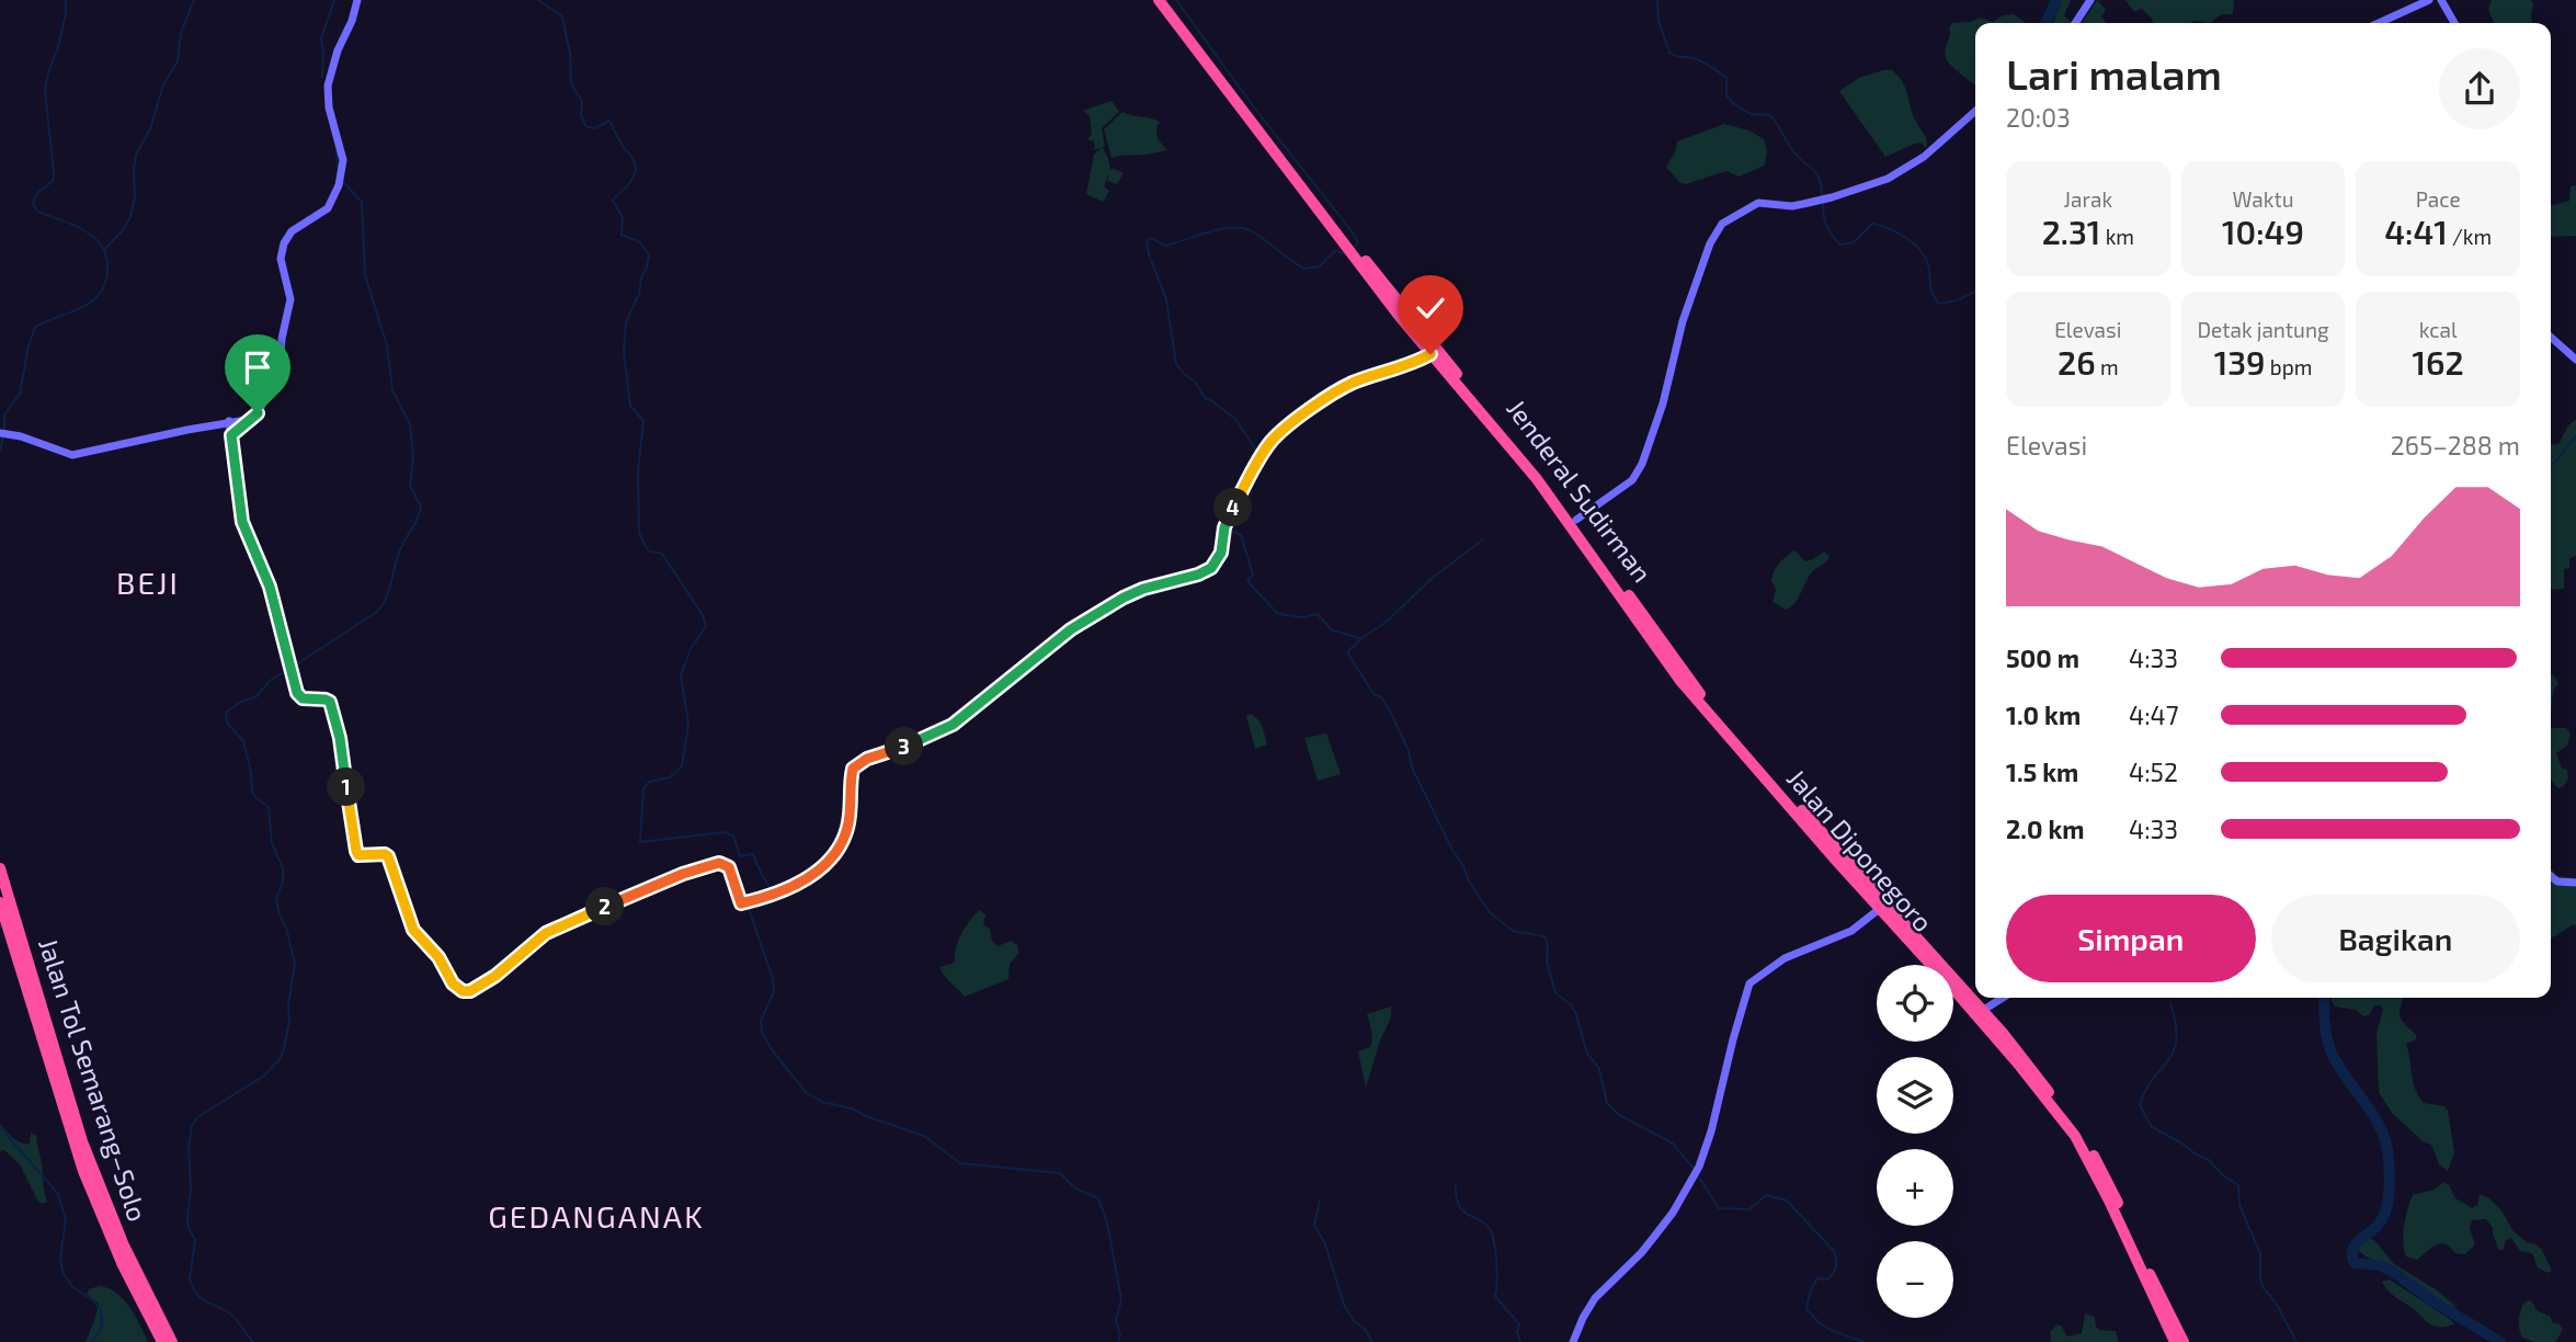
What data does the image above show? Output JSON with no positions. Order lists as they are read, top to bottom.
{
  "streets": {
    "highway": ["Jenderal Sudirman", "Jalan Diponegoro", "Jalan Tol Semarang–Solo"]
  },
  "crossings": [
    ["Jenderal Sudirman", "Jalan Diponegoro"]
  ],
  "districts": ["BEJI", "GEDANGANAK"],
  "page": {
    "heading": ["Lari malam", "20:03"],
    "stats": [
      ["Jarak", "2.31 km"],
      ["Waktu", "10:49"],
      ["Pace", "4:41 /km"],
      ["Elevasi", "26 m"],
      ["Detak jantung", "139 bpm"],
      ["kcal", "162"]
    ],
    "chart": ["Elevasi", "265–288 m"],
    "pins": [
      "4",
      "3",
      "1",
      "2"
    ],
    "list": [
      {
        "name": "500 m",
        "note": "4:33"
      },
      {
        "name": "1.0 km",
        "note": "4:47"
      },
      {
        "name": "1.5 km",
        "note": "4:52"
      },
      {
        "name": "2.0 km",
        "note": "4:33"
      }
    ],
    "buttons": ["Simpan", "Bagikan"],
    "map_buttons": ["+", "−"]
  }
}
